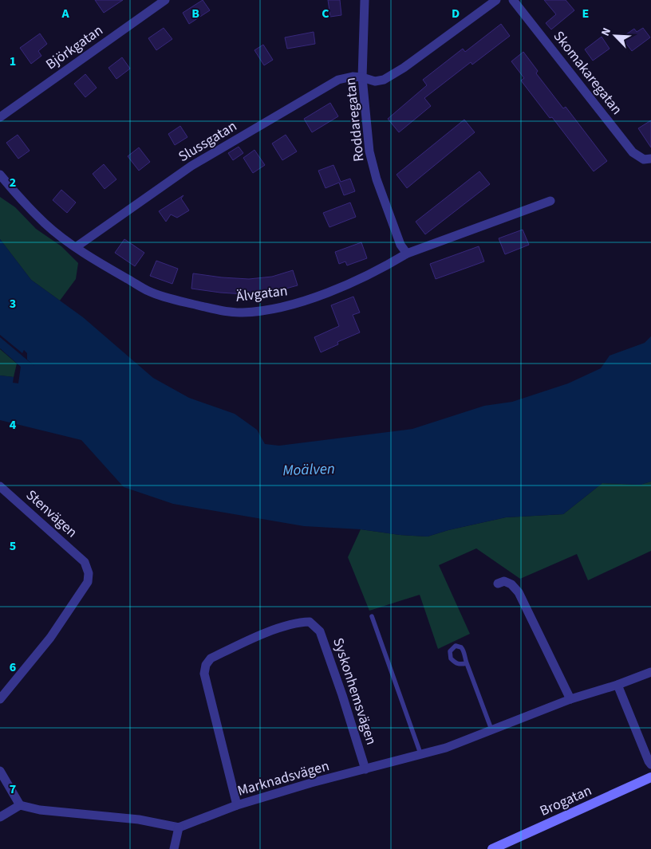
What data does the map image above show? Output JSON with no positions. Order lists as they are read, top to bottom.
{
  "streets": {
    "main road": ["Brogatan"],
    "street": [
      "Björkgatan",
      "Skomakaregatan",
      "Roddaregatan",
      "Slussgatan",
      "Älvgatan",
      "Stenvägen",
      "Syskonhemsvägen",
      "Marknadsvägen"
    ]
  },
  "crossings": [
    ["Roddaregatan", "Slussgatan"],
    ["Roddaregatan", "Älvgatan"],
    ["Slussgatan", "Älvgatan"],
    ["Syskonhemsvägen", "Marknadsvägen"]
  ],
  "water": ["Moälven"],
  "north": "top left",
  "grid": {
    "columns": [
      "A",
      "B",
      "C",
      "D",
      "E"
    ],
    "rows": [
      "1",
      "2",
      "3",
      "4",
      "5",
      "6",
      "7"
    ]
  }
}
